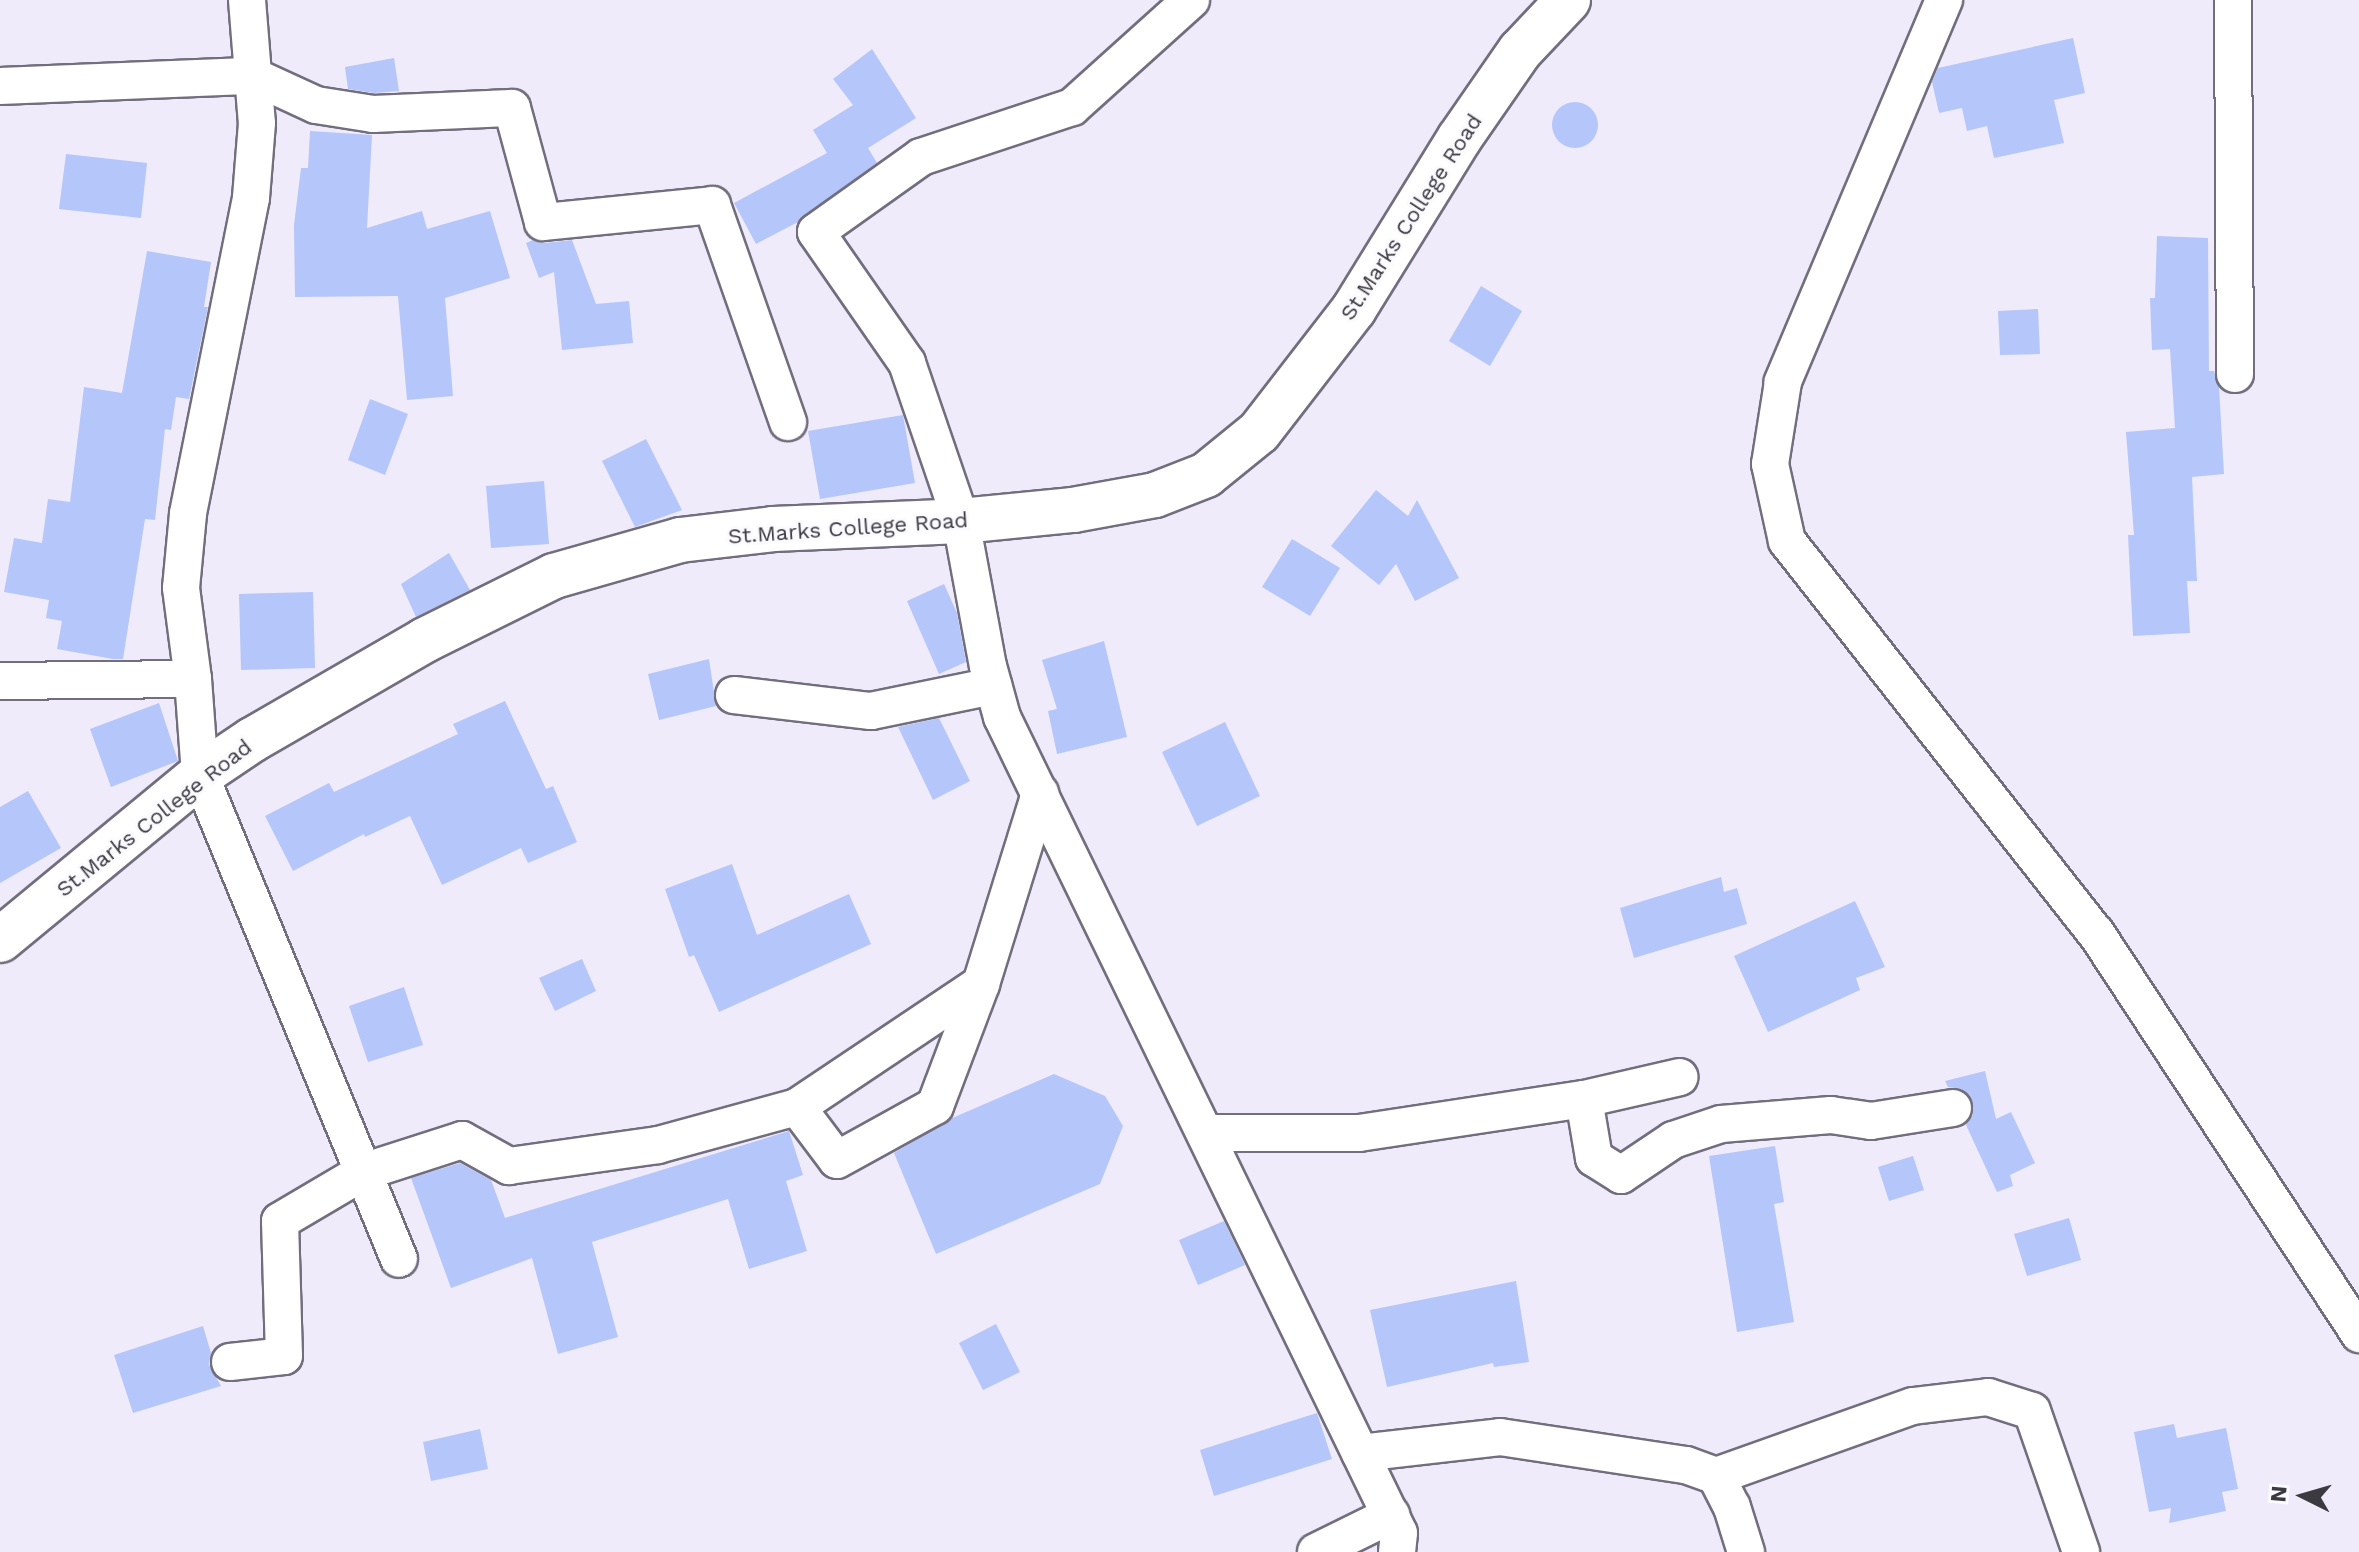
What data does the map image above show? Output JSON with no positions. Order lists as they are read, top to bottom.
{
  "streets": {
    "main road": ["St.Marks College Road"]
  },
  "north": "left"
}
